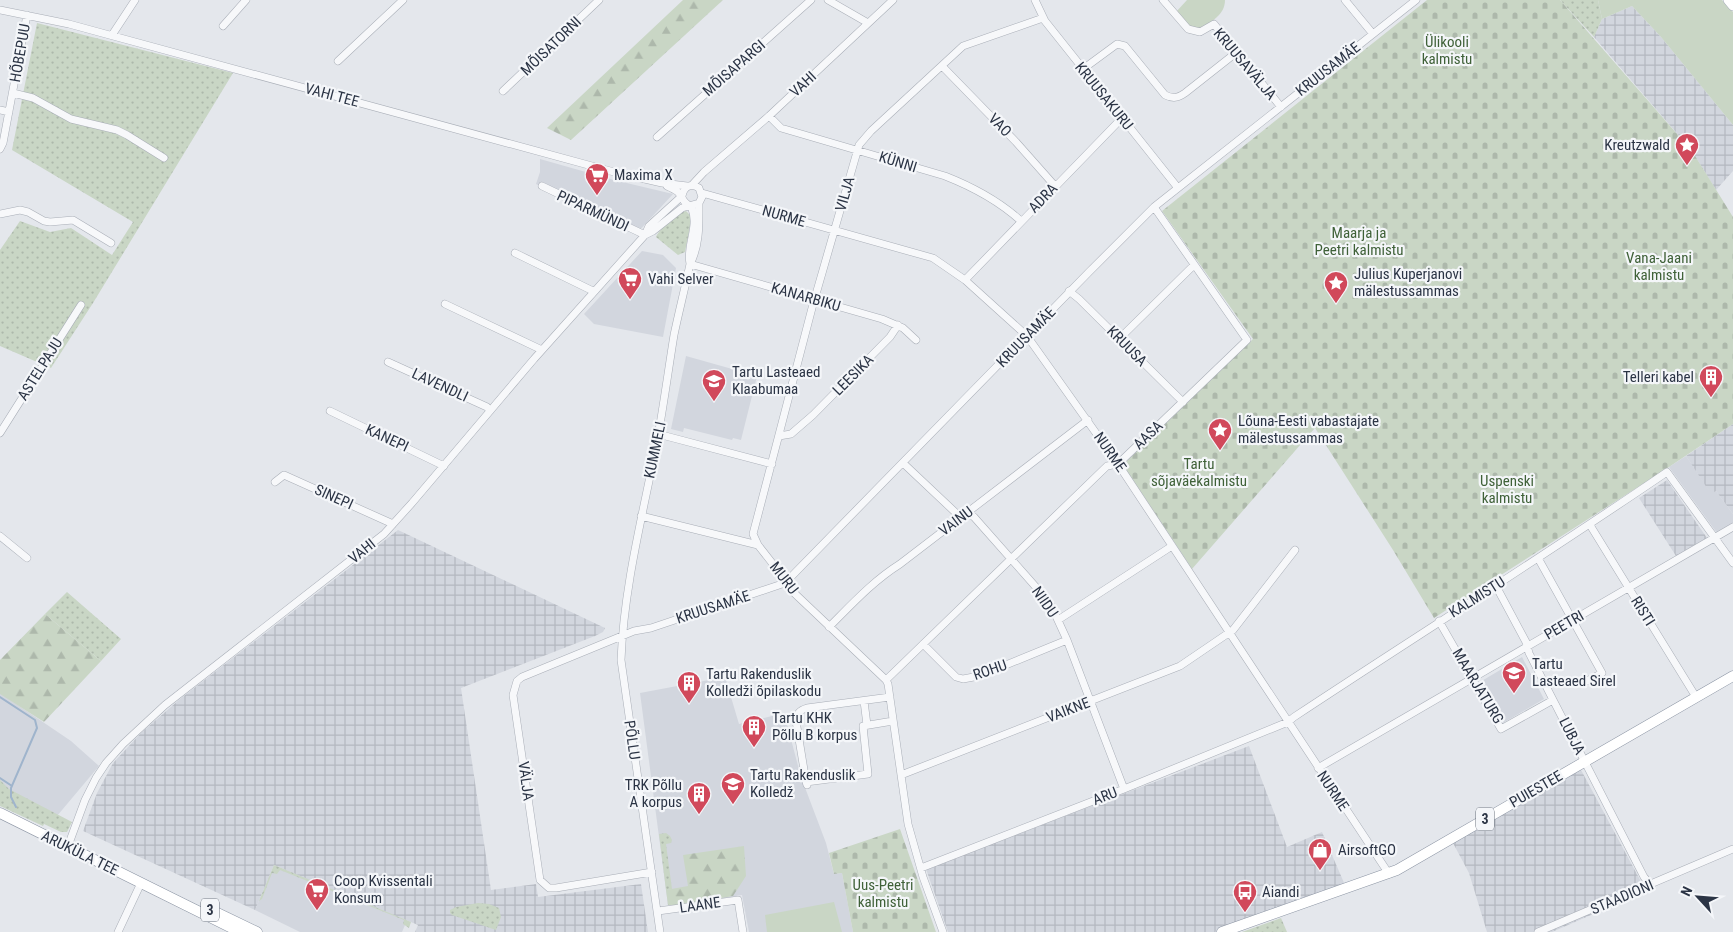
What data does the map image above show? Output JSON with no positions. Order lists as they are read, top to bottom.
{
  "streets": {
    "highway": ["PUIESTEE", "3", "ARUKÜLA TEE"],
    "street": [
      "MÕISATORNI",
      "HÕBEPUU",
      "KRUUSAVÄLJA",
      "MÕISAPARGI",
      "KRUUSAMÄE",
      "VAHI",
      "VAHI TEE",
      "KRUUSAKURU",
      "VAO",
      "KÜNNI",
      "VILJA",
      "ADRA",
      "PIPARMÜNDI",
      "NURME",
      "KANARBIKU",
      "KRUUSA",
      "ASTELPAJU",
      "LEESIKA",
      "LAVENDLI",
      "AASA",
      "KANEPI",
      "KUMMELI",
      "SINEPI",
      "VAINU",
      "MURU",
      "KALMISTU",
      "NIIDU",
      "RISTI",
      "PEETRI",
      "ROHU",
      "MAARJATURG",
      "VAIKNE",
      "LUBJA",
      "PÕLLU",
      "VÄLJA",
      "ARU",
      "STAADIONI",
      "LAANE"
    ]
  },
  "crossings": [
    ["HÕBEPUU", "VAHI TEE"],
    ["KRUUSAVÄLJA", "KRUUSAMÄE"],
    ["KRUUSAMÄE", "KRUUSAKURU"],
    ["KRUUSAMÄE", "NURME"],
    ["KRUUSAMÄE", "KRUUSA"],
    ["KRUUSAMÄE", "AASA"],
    ["KRUUSAMÄE", "KUMMELI"],
    ["KRUUSAMÄE", "MURU"],
    ["KRUUSAMÄE", "NIIDU"],
    ["KRUUSAMÄE", "PÕLLU"],
    ["KRUUSAMÄE", "VÄLJA"],
    ["VAHI", "VAHI TEE"],
    ["VAHI", "KÜNNI"],
    ["VAHI", "PIPARMÜNDI"],
    ["VAHI", "NURME"],
    ["VAHI", "LAVENDLI"],
    ["VAHI", "KANEPI"],
    ["VAHI", "KUMMELI"],
    ["VAHI", "SINEPI"],
    ["VAHI", "ARUKÜLA TEE"],
    ["VAHI TEE", "NURME"],
    ["VAHI TEE", "KUMMELI"],
    ["KRUUSAKURU", "VILJA"],
    ["KRUUSAKURU", "ADRA"],
    ["VAO", "VILJA"],
    ["VAO", "ADRA"],
    ["KÜNNI", "VILJA"],
    ["KÜNNI", "ADRA"],
    ["VILJA", "NURME"],
    ["VILJA", "KANARBIKU"],
    ["VILJA", "LEESIKA"],
    ["VILJA", "MURU"],
    ["ADRA", "NURME"],
    ["NURME", "AASA"],
    ["NURME", "KUMMELI"],
    ["NURME", "VAINU"],
    ["NURME", "KALMISTU"],
    ["NURME", "PEETRI"],
    ["NURME", "VAIKNE"],
    ["NURME", "PUIESTEE"],
    ["NURME", "ARU"],
    ["KANARBIKU", "LEESIKA"],
    ["KANARBIKU", "KUMMELI"],
    ["KRUUSA", "AASA"],
    ["AASA", "MURU"],
    ["AASA", "NIIDU"],
    ["AASA", "ROHU"],
    ["KUMMELI", "PÕLLU"],
    ["KUMMELI", "VÄLJA"],
    ["VAINU", "MURU"],
    ["VAINU", "NIIDU"],
    ["KALMISTU", "RISTI"],
    ["KALMISTU", "PEETRI"],
    ["KALMISTU", "MAARJATURG"],
    ["KALMISTU", "LUBJA"],
    ["KALMISTU", "ARU"],
    ["NIIDU", "ROHU"],
    ["NIIDU", "VAIKNE"],
    ["NIIDU", "ARU"],
    ["RISTI", "PEETRI"],
    ["RISTI", "PUIESTEE"],
    ["PEETRI", "MAARJATURG"],
    ["PEETRI", "LUBJA"],
    ["MAARJATURG", "LUBJA"],
    ["LUBJA", "PUIESTEE"],
    ["LUBJA", "STAADIONI"],
    ["PÕLLU", "VÄLJA"],
    ["PÕLLU", "LAANE"]
  ],
  "parks": [
    "Ülikooli kalmistu",
    "Maarja ja Peetri kalmistu",
    "Vana-Jaani kalmistu",
    "Tartu sõjaväekalmistu",
    "Uspenski kalmistu",
    "Uus-Peetri kalmistu"
  ],
  "places": {
    "place": ["Kreutzwald", "Julius Kuperjanovi mälestussammas", "Lõuna-Eesti vabastajate mälestussammas"],
    "supermarket": ["Maxima X", "Vahi Selver", "Coop Kvissentali Konsum"],
    "building": [
      "Telleri kabel",
      "Tartu Rakenduslik Kolledži õpilaskodu",
      "Tartu KHK Põllu B korpus",
      "TRK Põllu A korpus"
    ],
    "school or university": ["Tartu Lasteaed Klaabumaa", "Tartu Lasteaed Sirel", "Tartu Rakenduslik Kolledž"],
    "shop": ["AirsoftGO"],
    "bus stop": ["Aiandi"]
  },
  "north": "top left"
}
